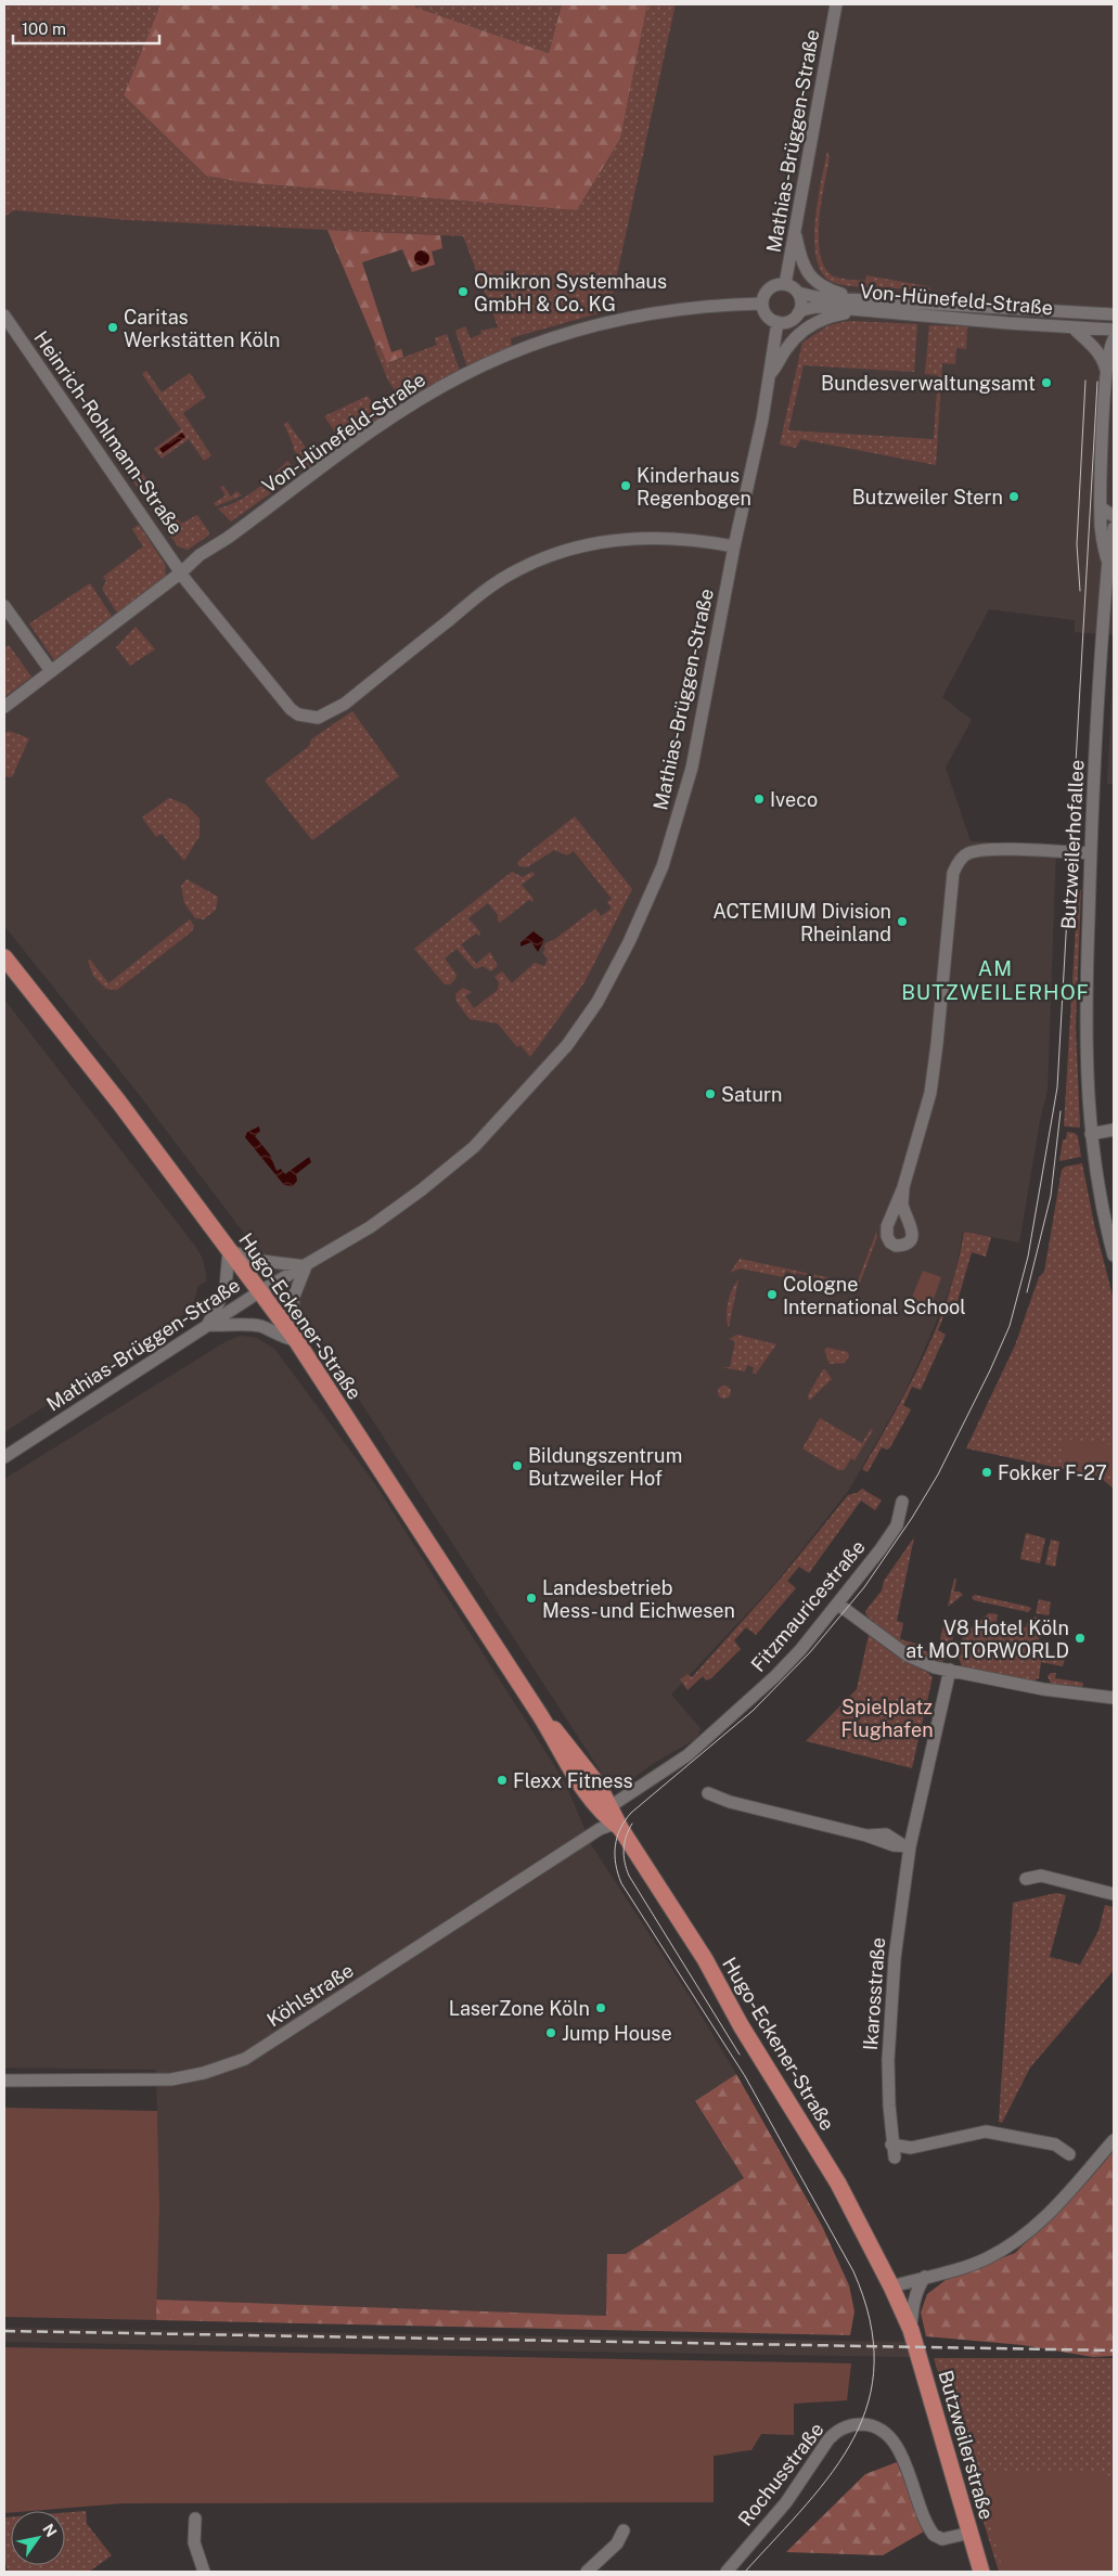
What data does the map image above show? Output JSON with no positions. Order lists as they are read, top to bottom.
{
  "streets": {
    "main road": ["Hugo-Eckener-Straße", "Butzweilerstraße"],
    "street": [
      "Mathias-Brüggen-Straße",
      "Von-Hünefeld-Straße",
      "Heinrich-Rohlmann-Straße",
      "Butzweilerhofallee",
      "Fitzmauricestraße",
      "Ikarosstraße",
      "Köhlstraße",
      "Rochusstraße"
    ]
  },
  "crossings": [
    ["Mathias-Brüggen-Straße", "Von-Hünefeld-Straße"],
    ["Mathias-Brüggen-Straße", "Heinrich-Rohlmann-Straße"],
    ["Mathias-Brüggen-Straße", "Hugo-Eckener-Straße"],
    ["Von-Hünefeld-Straße", "Heinrich-Rohlmann-Straße"],
    ["Hugo-Eckener-Straße", "Fitzmauricestraße"],
    ["Hugo-Eckener-Straße", "Köhlstraße"],
    ["Hugo-Eckener-Straße", "Butzweilerstraße"],
    ["Fitzmauricestraße", "Köhlstraße"],
    ["Butzweilerstraße", "Rochusstraße"]
  ],
  "districts": ["AM BUTZWEILERHOF"],
  "parks": ["Spielplatz Flughafen"],
  "places": [
    "Omikron Systemhaus GmbH & Co. KG",
    "Caritas Werkstätten Köln",
    "Bundesverwaltungsamt",
    "Kinderhaus Regenbogen",
    "Butzweiler Stern",
    "Iveco",
    "ACTEMIUM Division Rheinland",
    "Saturn",
    "Cologne International School",
    "Bildungszentrum Butzweiler Hof",
    "Fokker F-27",
    "Landesbetrieb Mess- und Eichwesen",
    "V8 Hotel Köln at MOTORWORLD",
    "Flexx Fitness",
    "LaserZone Köln",
    "Jump House"
  ],
  "scale_bar": "100 m",
  "north": "top right"
}
